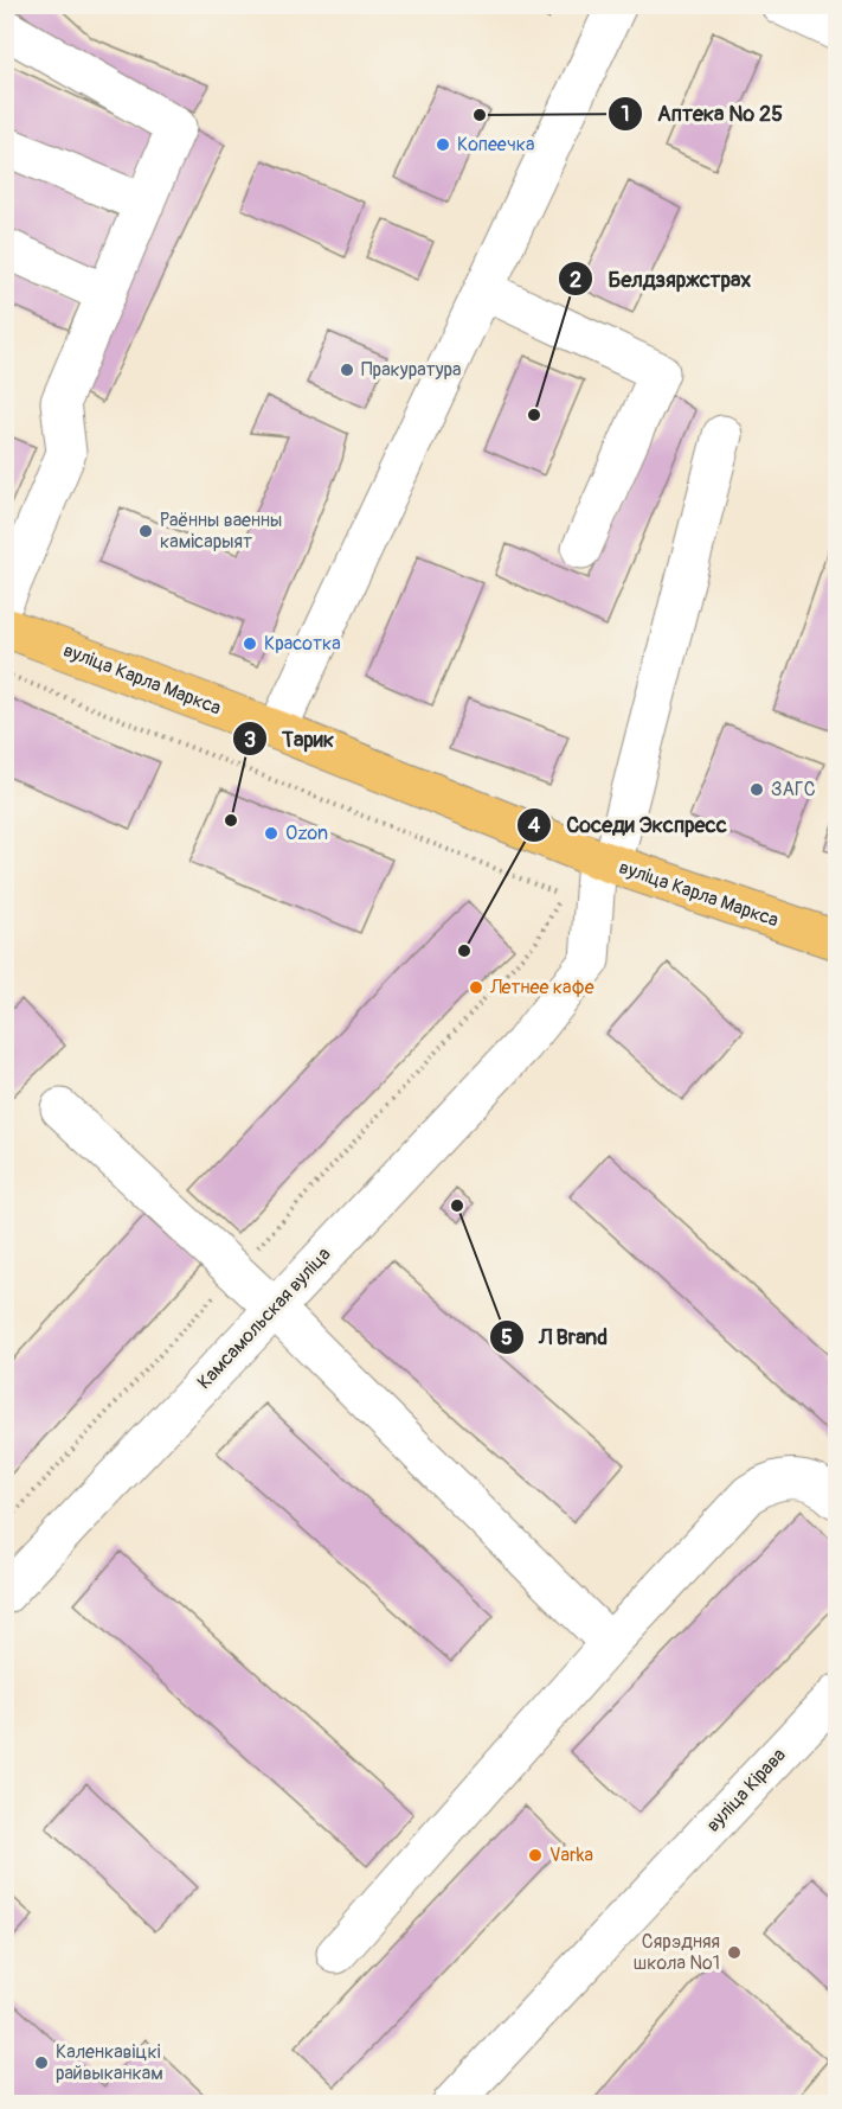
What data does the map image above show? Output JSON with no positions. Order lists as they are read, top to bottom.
{
  "streets": {
    "main road": ["вуліца Карла Маркса"],
    "street": ["Камсамольская вуліца", "вуліца Кірава"]
  },
  "crossings": [
    ["вуліца Карла Маркса", "Камсамольская вуліца"]
  ],
  "places": [
    "Аптека № 25",
    "Копеечка",
    "Пракуратура",
    "Белдзяржстрах",
    "Раённы ваенны камісарыят",
    "Красотка",
    "ЗАГС",
    "Тарик",
    "Ozon",
    "Соседи Экспресс",
    "Летнее кафе",
    "Л Brand",
    "Varka",
    "Сярэдняя школа №1",
    "Каленкавіцкі райвыканкам"
  ]
}
